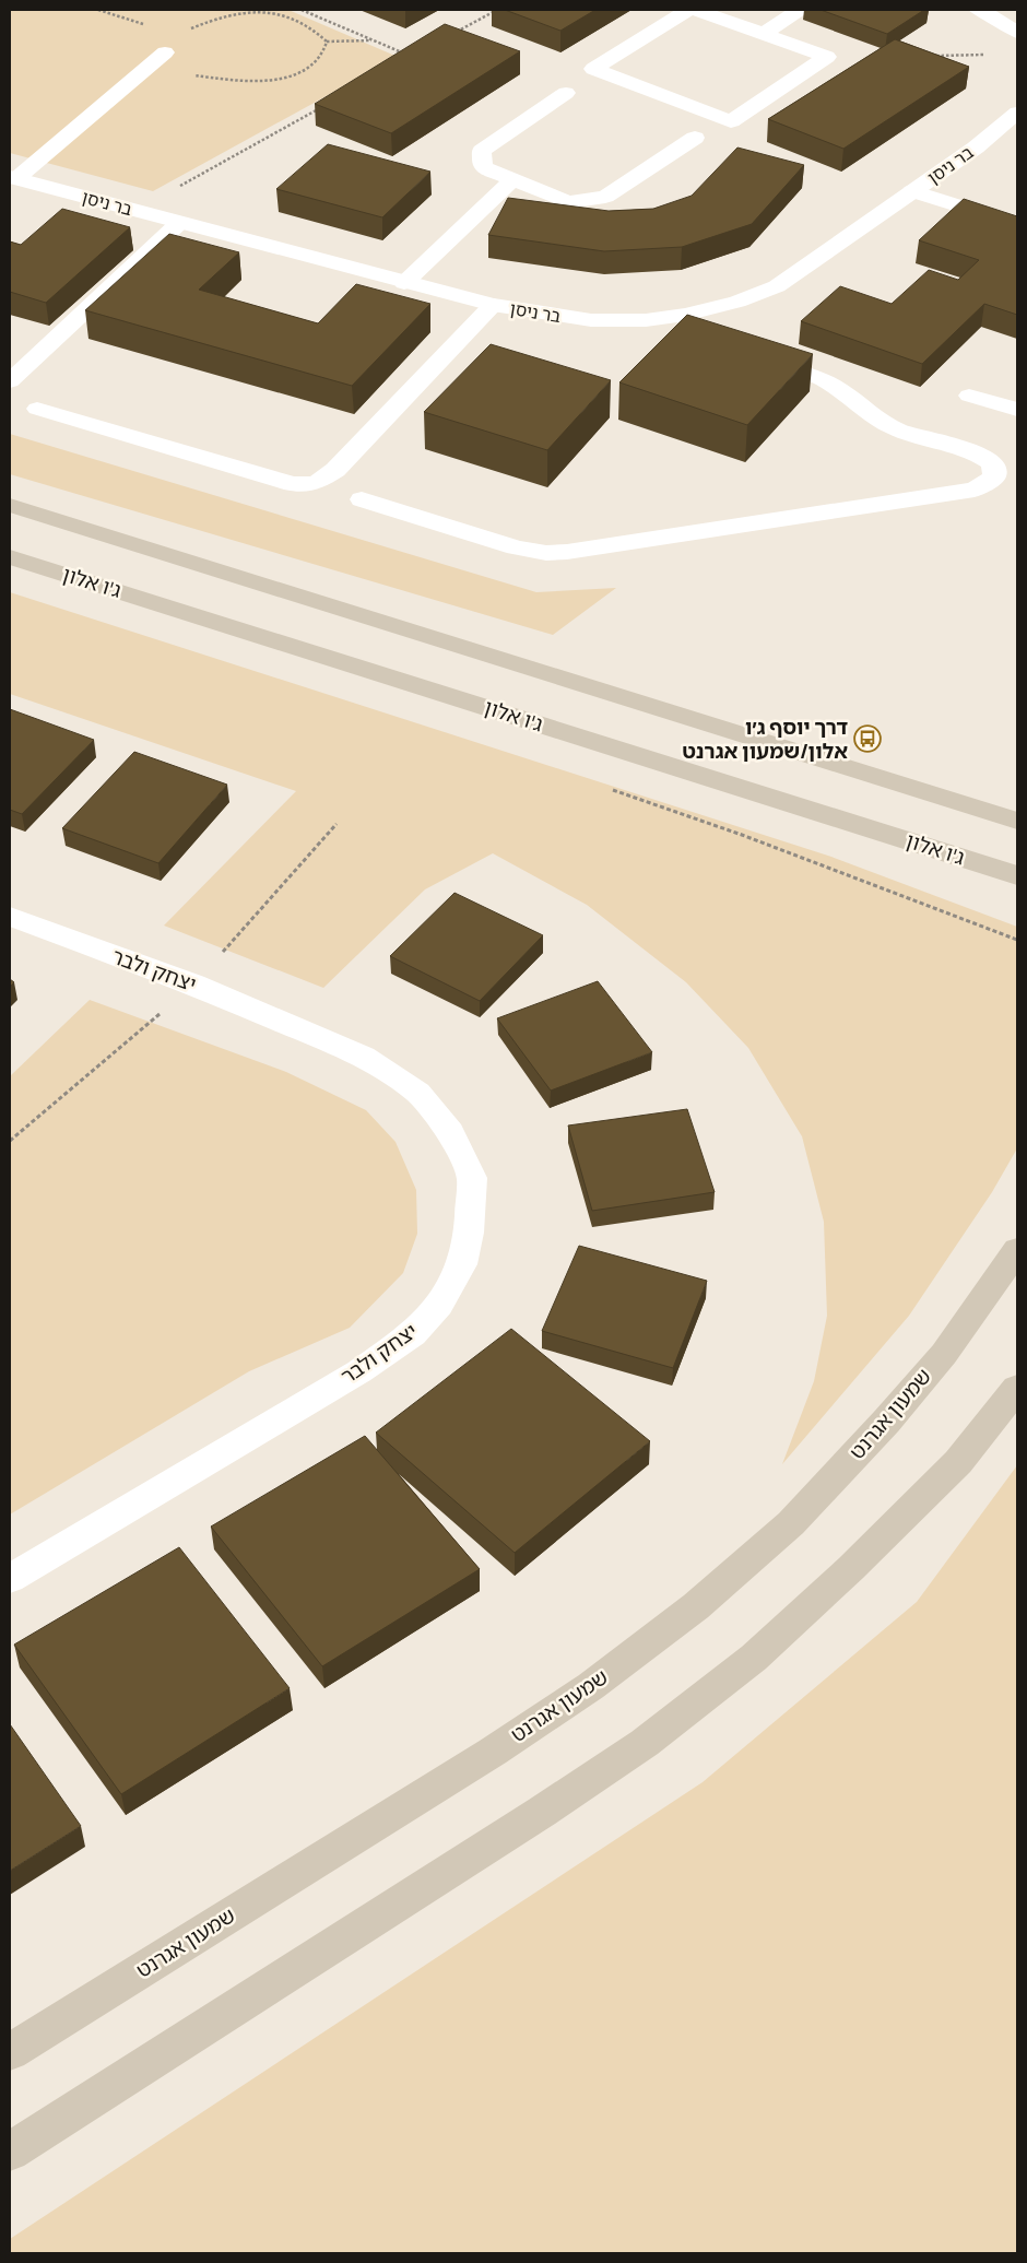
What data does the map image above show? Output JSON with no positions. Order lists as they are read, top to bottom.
{
  "streets": {
    "main road": ["ג'ו אלון", "שמעון אגרנט"],
    "street": ["בר ניסן", "יצחק ולבר"]
  },
  "places": {
    "bus stop": ["דרך יוסף ג׳ו אלון/שמעון אגרנט"]
  }
}
